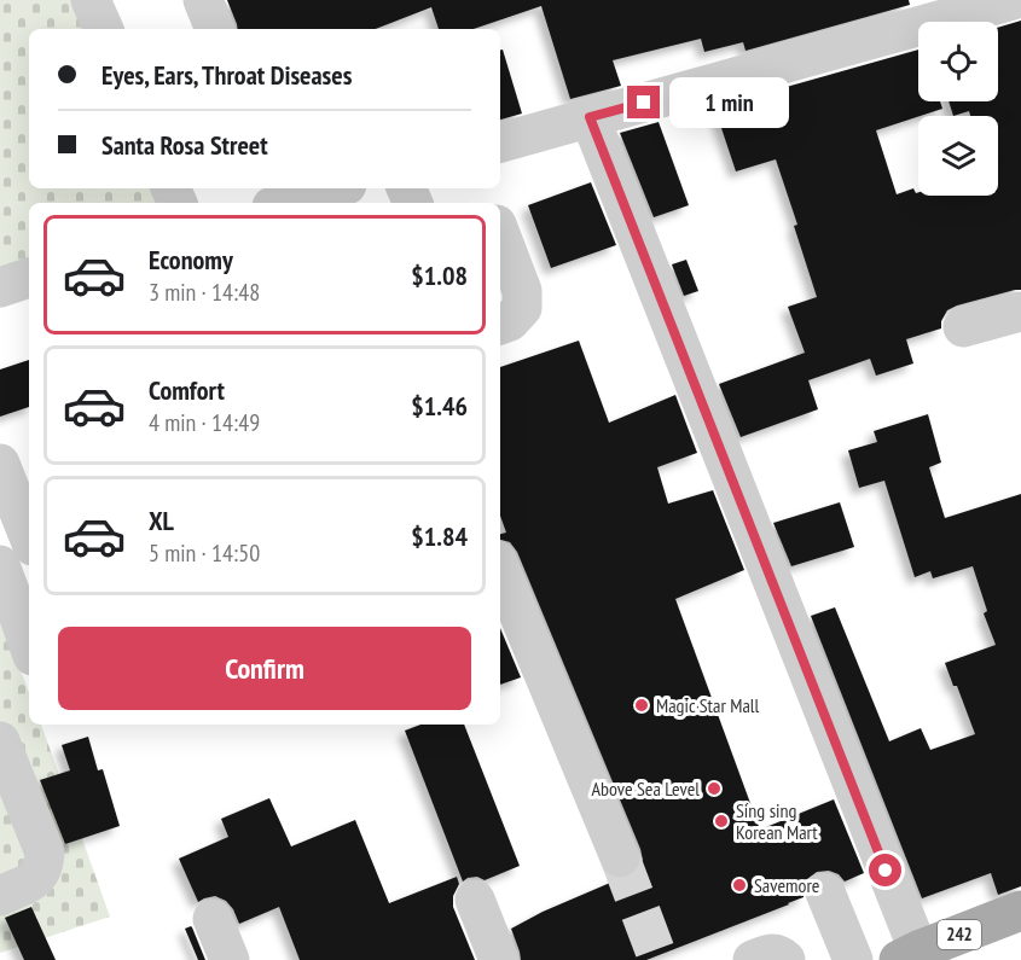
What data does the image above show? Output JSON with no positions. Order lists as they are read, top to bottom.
{
  "streets": {
    "main road": ["242"]
  },
  "places": [
    "Magic Star Mall",
    "Above Sea Level",
    "Sing sing Korean Mart",
    "Savemore"
  ],
  "page": {
    "banner": ["Eyes, Ears, Throat Diseases", "Santa Rosa Street"],
    "bubble": "1 min",
    "list": [
      {
        "name": "Economy",
        "note": "3 min · 14:48",
        "value": "$1.08"
      },
      {
        "name": "Comfort",
        "note": "4 min · 14:49",
        "value": "$1.46"
      },
      {
        "name": "XL",
        "note": "5 min · 14:50",
        "value": "$1.84"
      }
    ],
    "buttons": "Confirm"
  }
}
